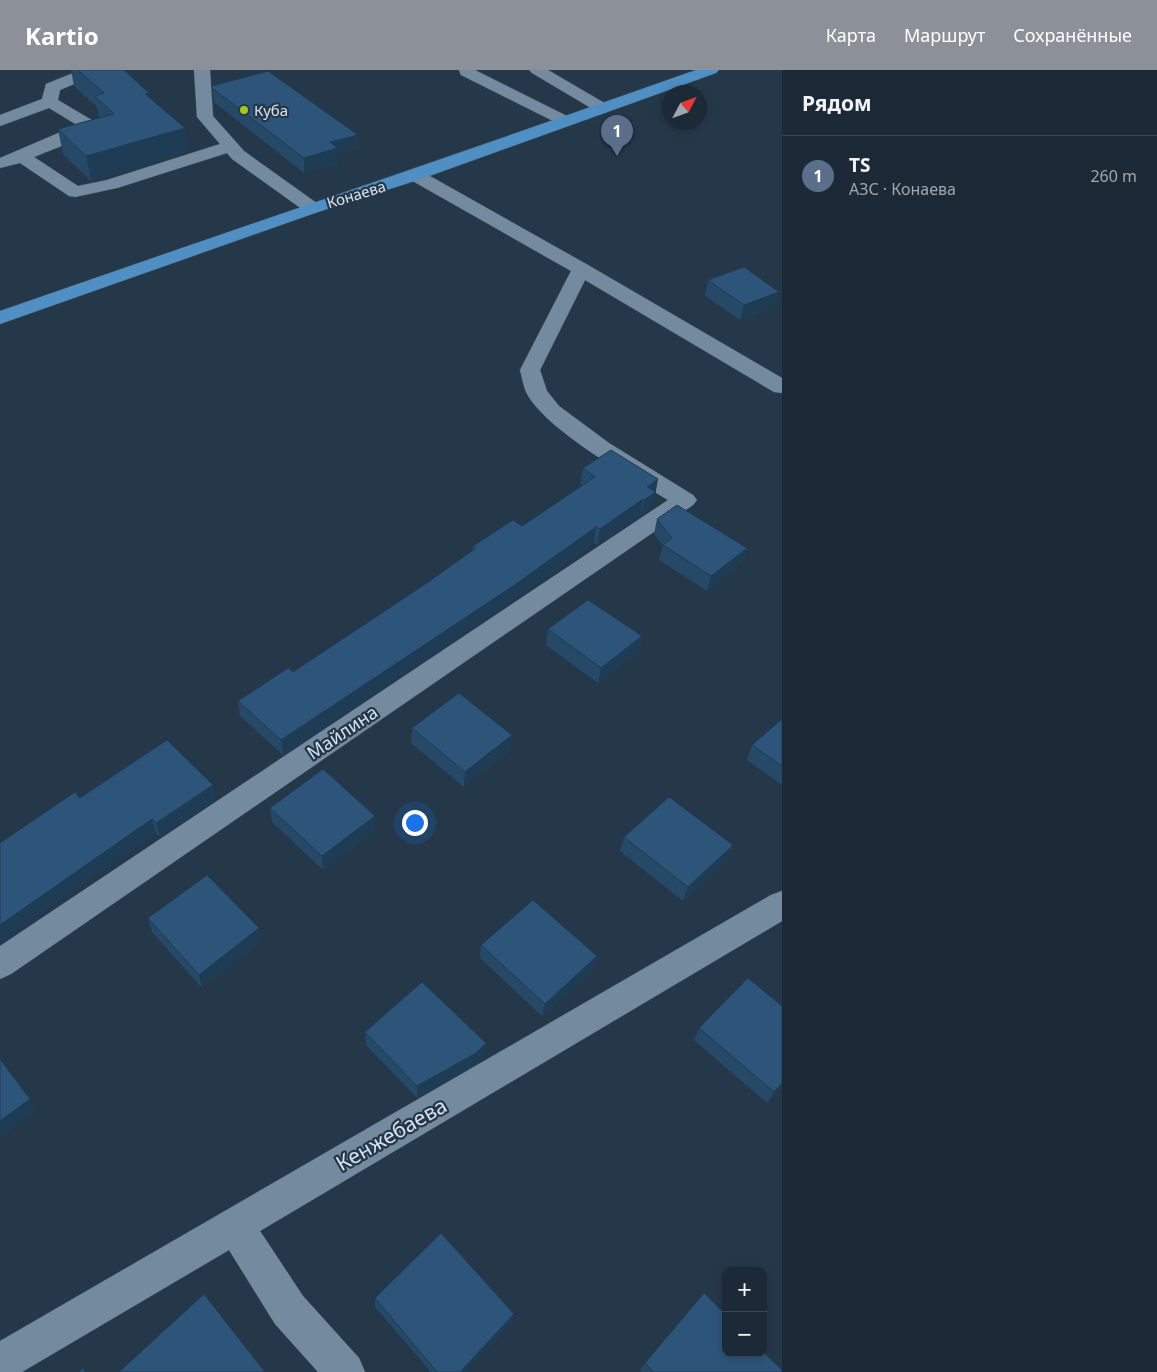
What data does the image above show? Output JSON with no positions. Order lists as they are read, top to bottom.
{
  "streets": {
    "main road": ["Конаева"],
    "street": ["Майлина", "Кенжебаева"]
  },
  "places": ["Куба"],
  "north": "top right",
  "page": {
    "header": "Kartio",
    "nav": ["Карта", "Маршрут", "Сохранённые"],
    "heading": "Рядом",
    "pins": "1",
    "list": [
      {
        "mark": "1",
        "name": "TS",
        "note": "АЗС · Конаева",
        "value": "260 m"
      }
    ],
    "map_buttons": ["+", "−"]
  }
}
